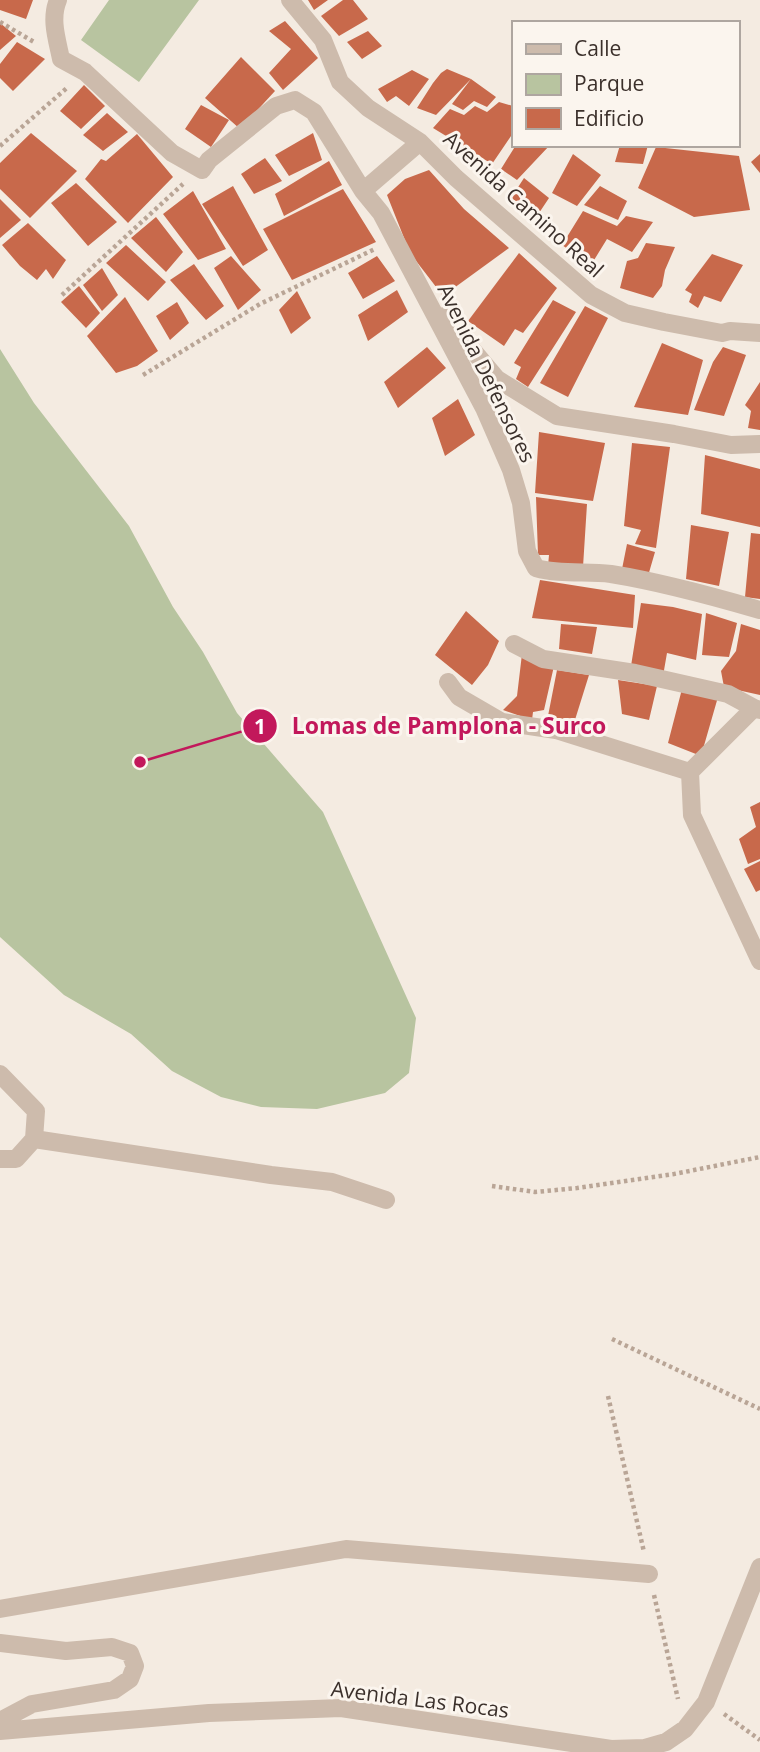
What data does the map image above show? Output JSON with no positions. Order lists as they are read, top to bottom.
{
  "streets": {
    "street": ["Avenida Camino Real", "Avenida Defensores", "Avenida Las Rocas"]
  },
  "places": ["Lomas de Pamplona - Surco"],
  "legend": ["Calle", "Parque", "Edificio"]
}
